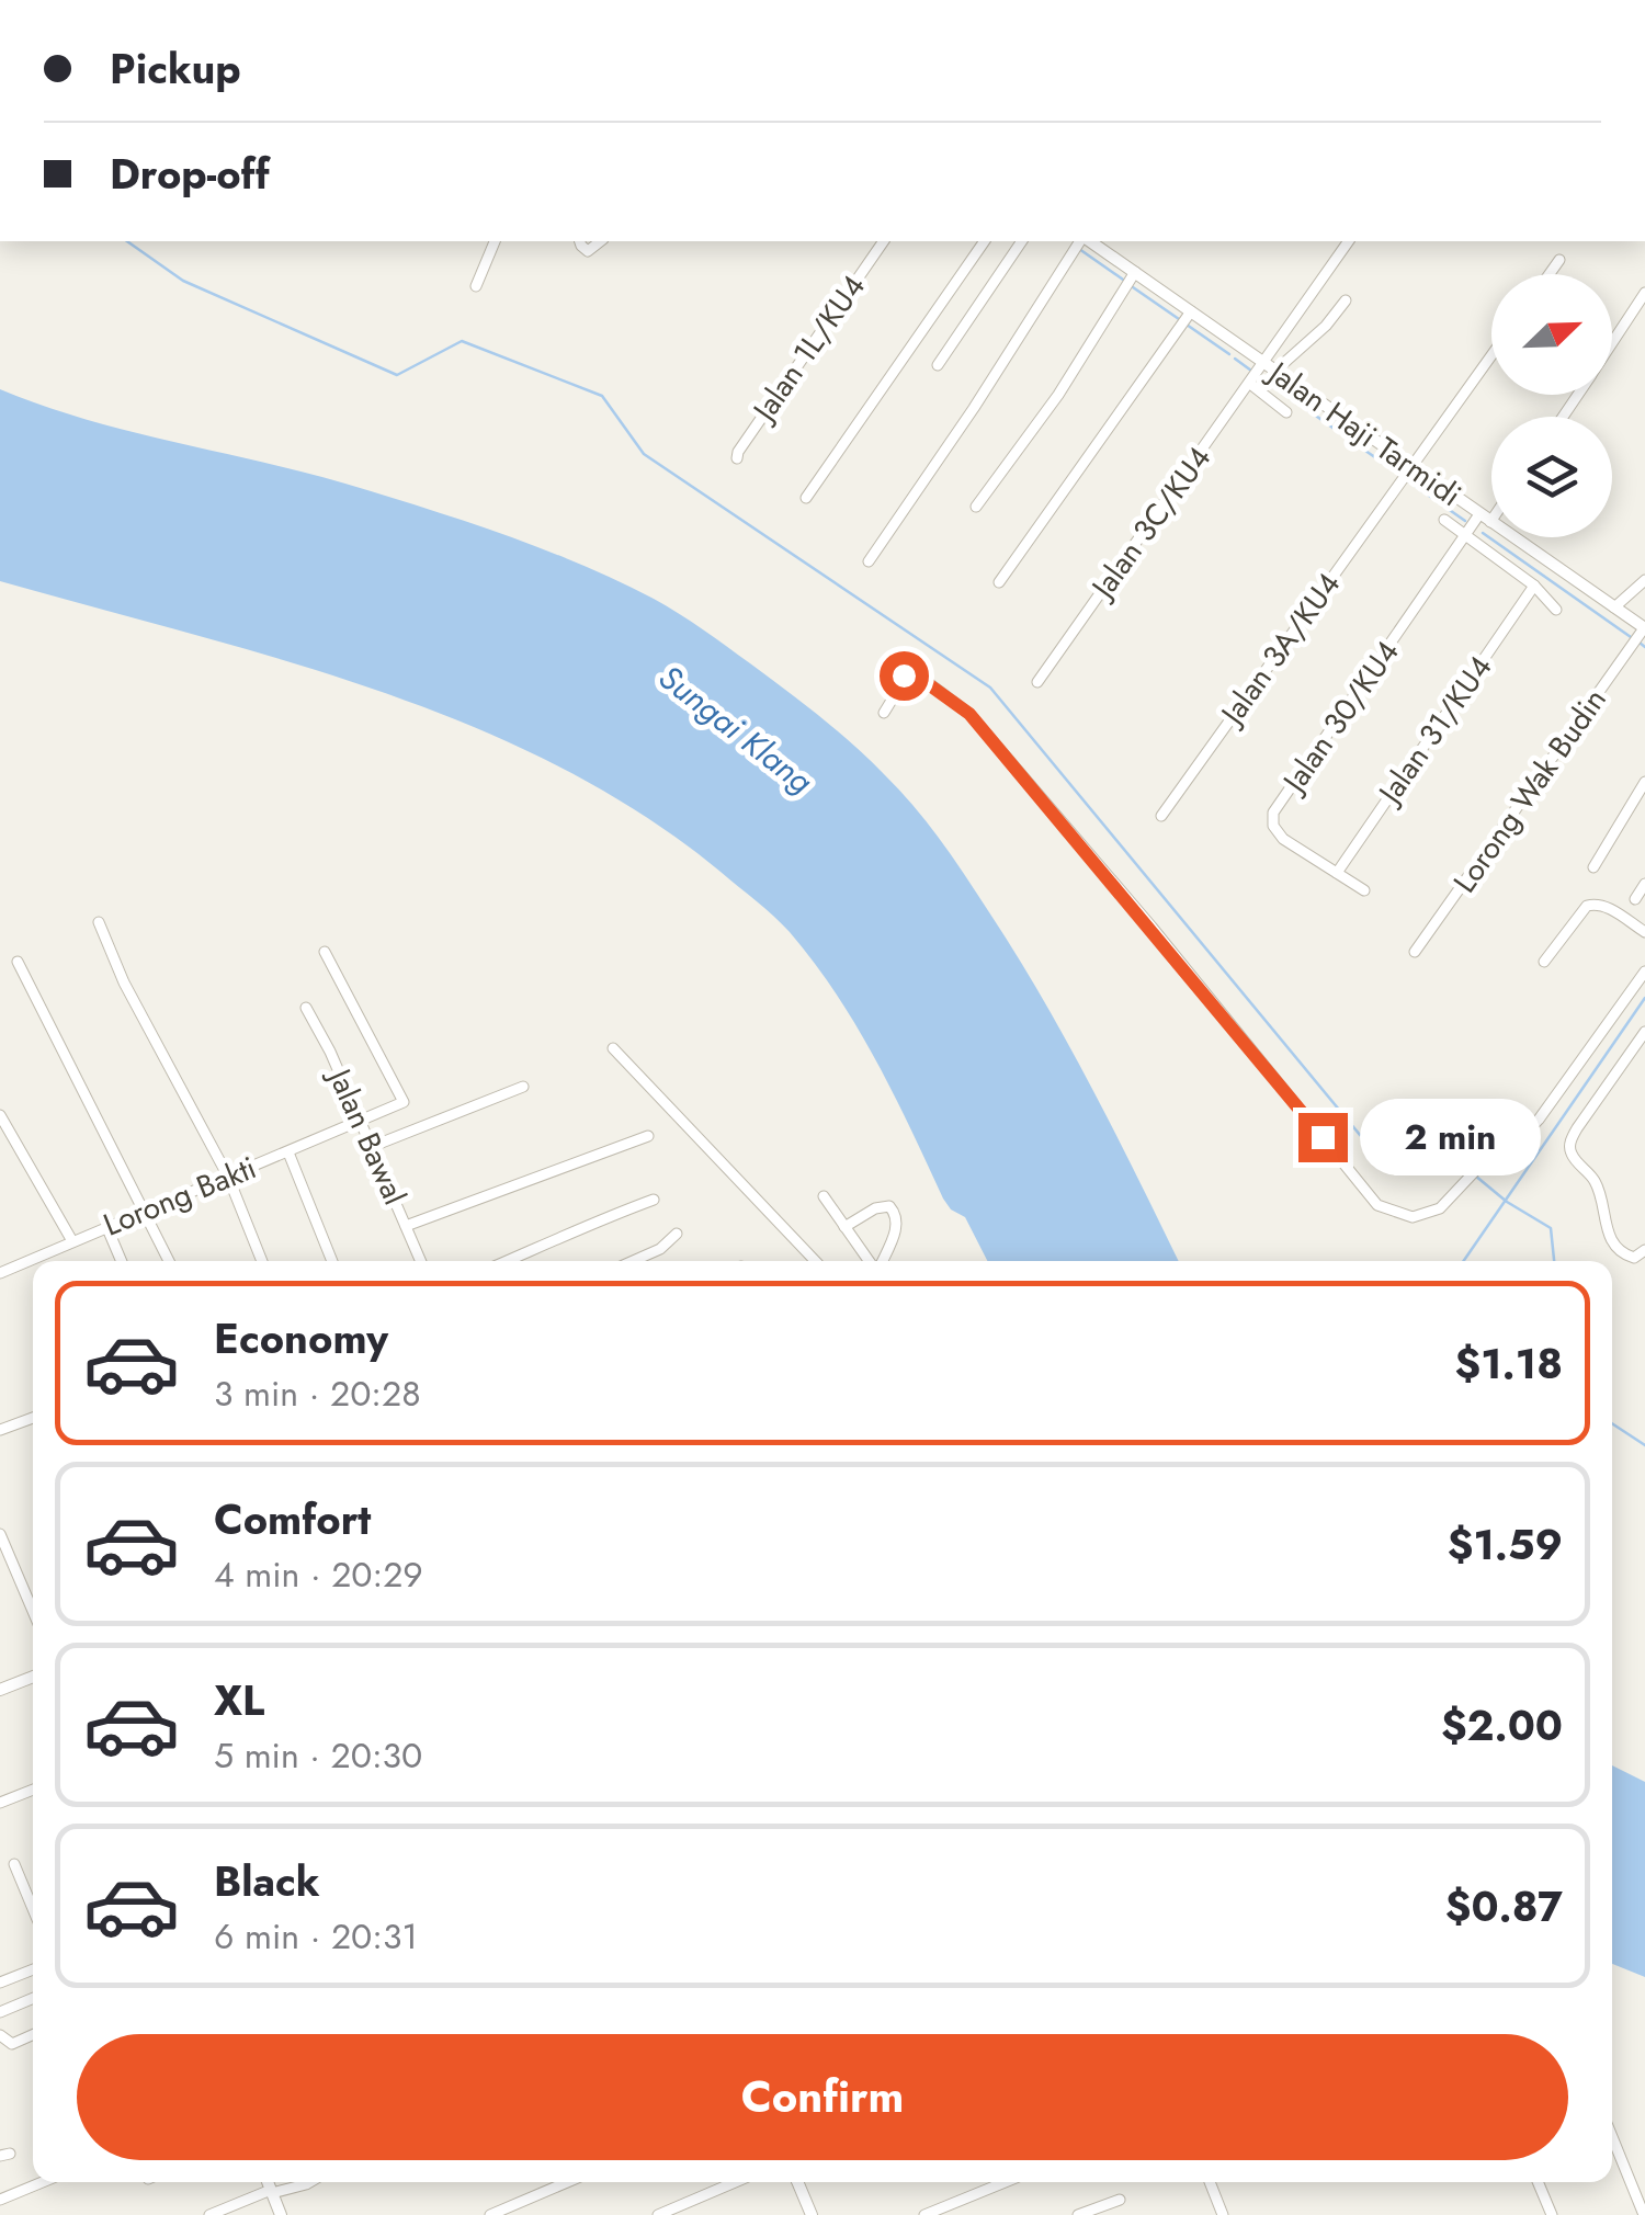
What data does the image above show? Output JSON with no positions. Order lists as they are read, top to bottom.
{
  "streets": {
    "street": [
      "Jalan 1L/KU4",
      "Jalan Haji Tarmidi",
      "Jalan 3C/KU4",
      "Jalan 3A/KU4",
      "Jalan 30/KU4",
      "Jalan 31/KU4",
      "Lorong Wak Budin",
      "Jalan Bawal",
      "Lorong Bakti"
    ]
  },
  "crossings": [
    ["Jalan Haji Tarmidi", "Jalan 3C/KU4"],
    ["Jalan Haji Tarmidi", "Jalan 3A/KU4"],
    ["Jalan Haji Tarmidi", "Jalan 30/KU4"],
    ["Jalan Haji Tarmidi", "Lorong Wak Budin"],
    ["Jalan 30/KU4", "Jalan 31/KU4"],
    ["Jalan Bawal", "Lorong Bakti"]
  ],
  "water": ["Sungai Klang"],
  "north": "top right",
  "page": {
    "banner": ["Pickup", "Drop-off"],
    "bubble": "2 min",
    "list": [
      {
        "name": "Economy",
        "note": "3 min · 20:28",
        "value": "$1.18"
      },
      {
        "name": "Comfort",
        "note": "4 min · 20:29",
        "value": "$1.59"
      },
      {
        "name": "XL",
        "note": "5 min · 20:30",
        "value": "$2.00"
      },
      {
        "name": "Black",
        "note": "6 min · 20:31",
        "value": "$0.87"
      }
    ],
    "buttons": "Confirm"
  }
}
